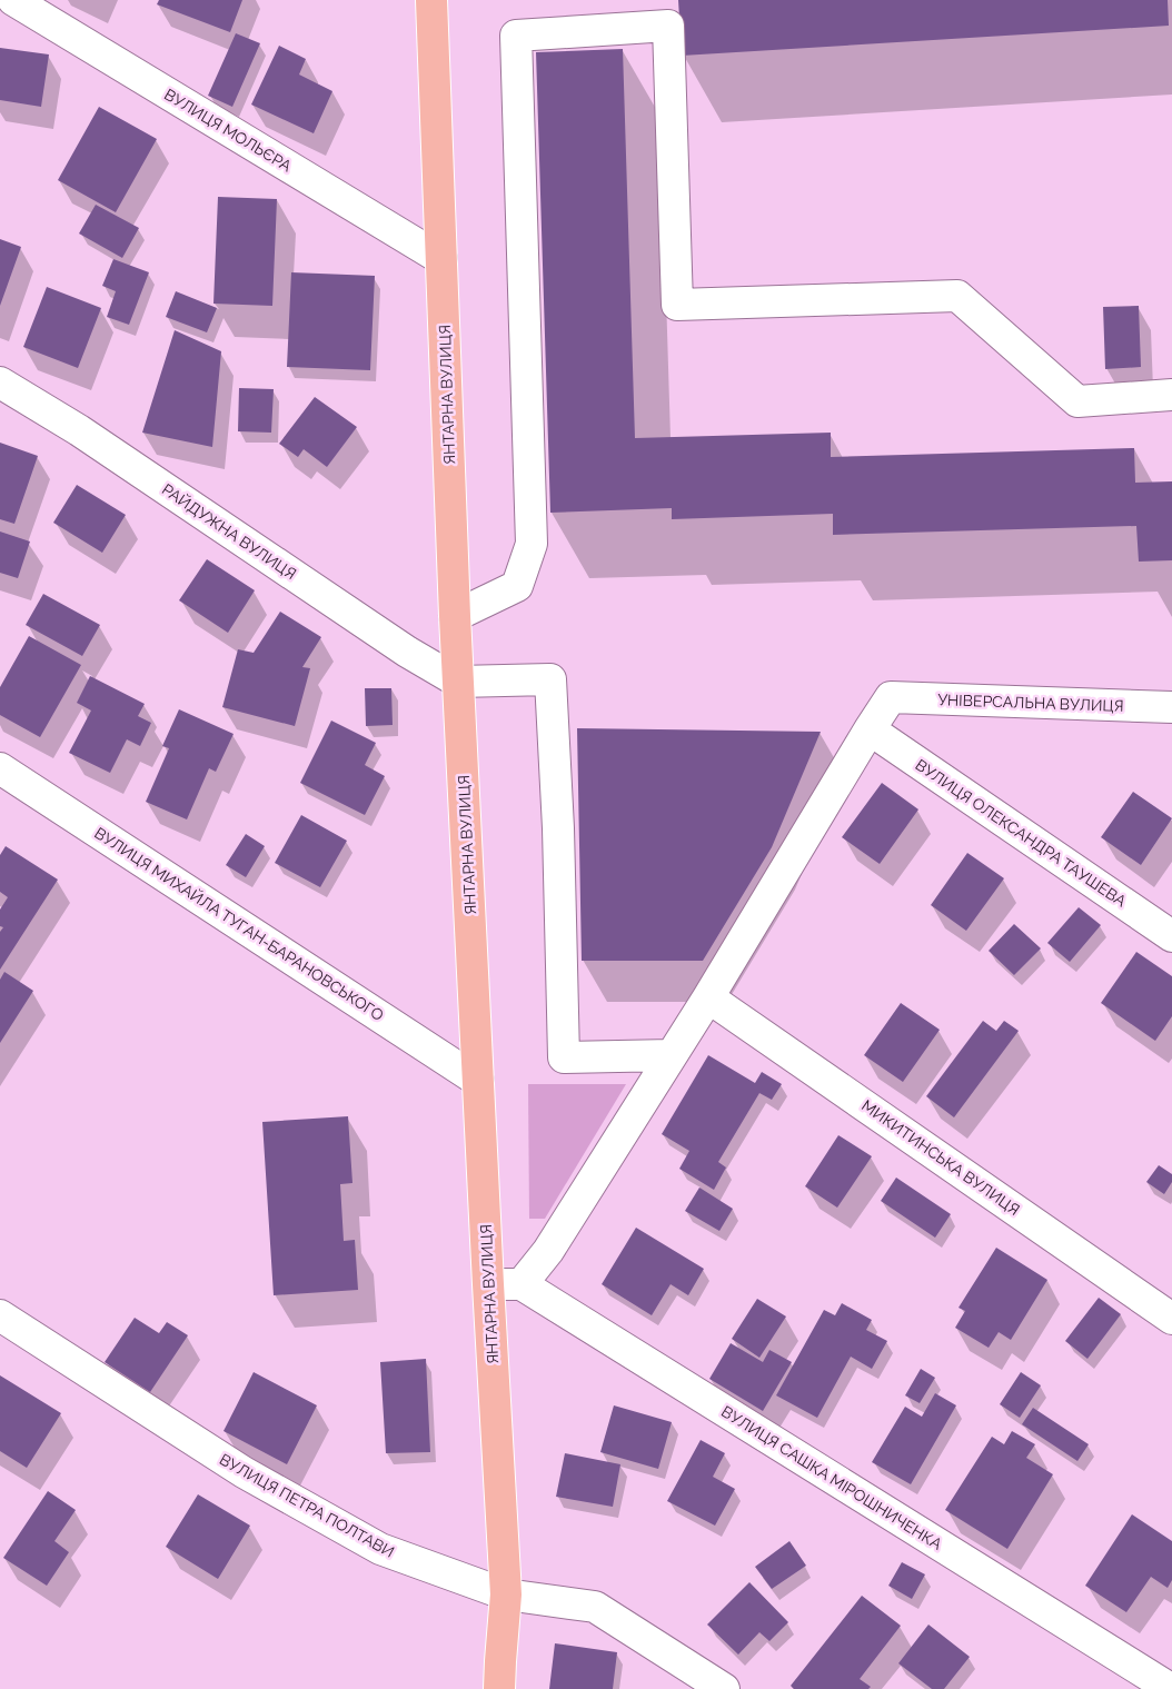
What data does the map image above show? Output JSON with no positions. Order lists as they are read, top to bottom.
{
  "streets": {
    "main road": ["ЯНТАРНА ВУЛИЦЯ"],
    "street": [
      "ВУЛИЦЯ МОЛЬЄРА",
      "РАЙДУЖНА ВУЛИЦЯ",
      "УНІВЕРСАЛЬНА ВУЛИЦЯ",
      "ВУЛИЦЯ ОЛЕКСАНДРА ТАУШЕВА",
      "ВУЛИЦЯ МИХАЙЛА ТУГАН-БАРАНОВСЬКОГО",
      "МИКИТИНСЬКА ВУЛИЦЯ",
      "ВУЛИЦЯ САШКА МІРОШНИЧЕНКА",
      "ВУЛИЦЯ ПЕТРА ПОЛТАВИ"
    ]
  },
  "crossings": [
    ["ВУЛИЦЯ МОЛЬЄРА", "ЯНТАРНА ВУЛИЦЯ"],
    ["ЯНТАРНА ВУЛИЦЯ", "РАЙДУЖНА ВУЛИЦЯ"],
    ["ЯНТАРНА ВУЛИЦЯ", "ВУЛИЦЯ МИХАЙЛА ТУГАН-БАРАНОВСЬКОГО"],
    ["ЯНТАРНА ВУЛИЦЯ", "ВУЛИЦЯ ПЕТРА ПОЛТАВИ"],
    ["УНІВЕРСАЛЬНА ВУЛИЦЯ", "ВУЛИЦЯ ОЛЕКСАНДРА ТАУШЕВА"]
  ]
}
